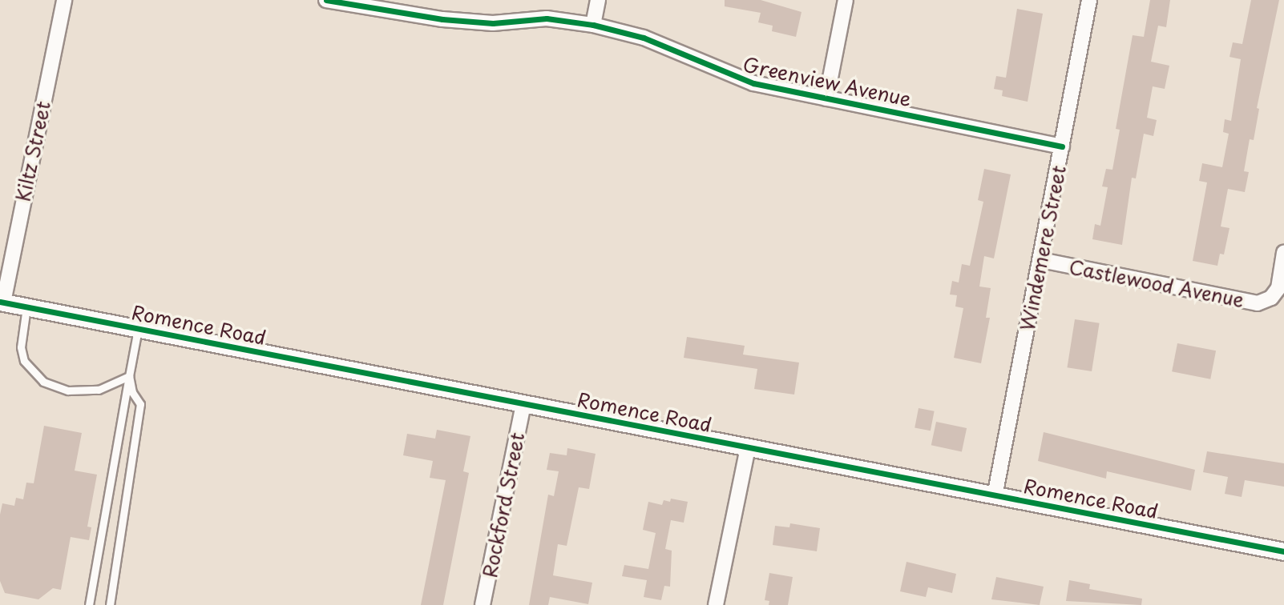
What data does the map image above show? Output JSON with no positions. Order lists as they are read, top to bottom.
{
  "streets": {
    "street": [
      "Greenview Avenue",
      "Kiltz Street",
      "Windemere Street",
      "Castlewood Avenue",
      "Romence Road",
      "Rockford Street"
    ]
  },
  "crossings": [
    ["Greenview Avenue", "Windemere Street"],
    ["Kiltz Street", "Romence Road"],
    ["Windemere Street", "Castlewood Avenue"],
    ["Windemere Street", "Romence Road"],
    ["Romence Road", "Rockford Street"]
  ]
}
